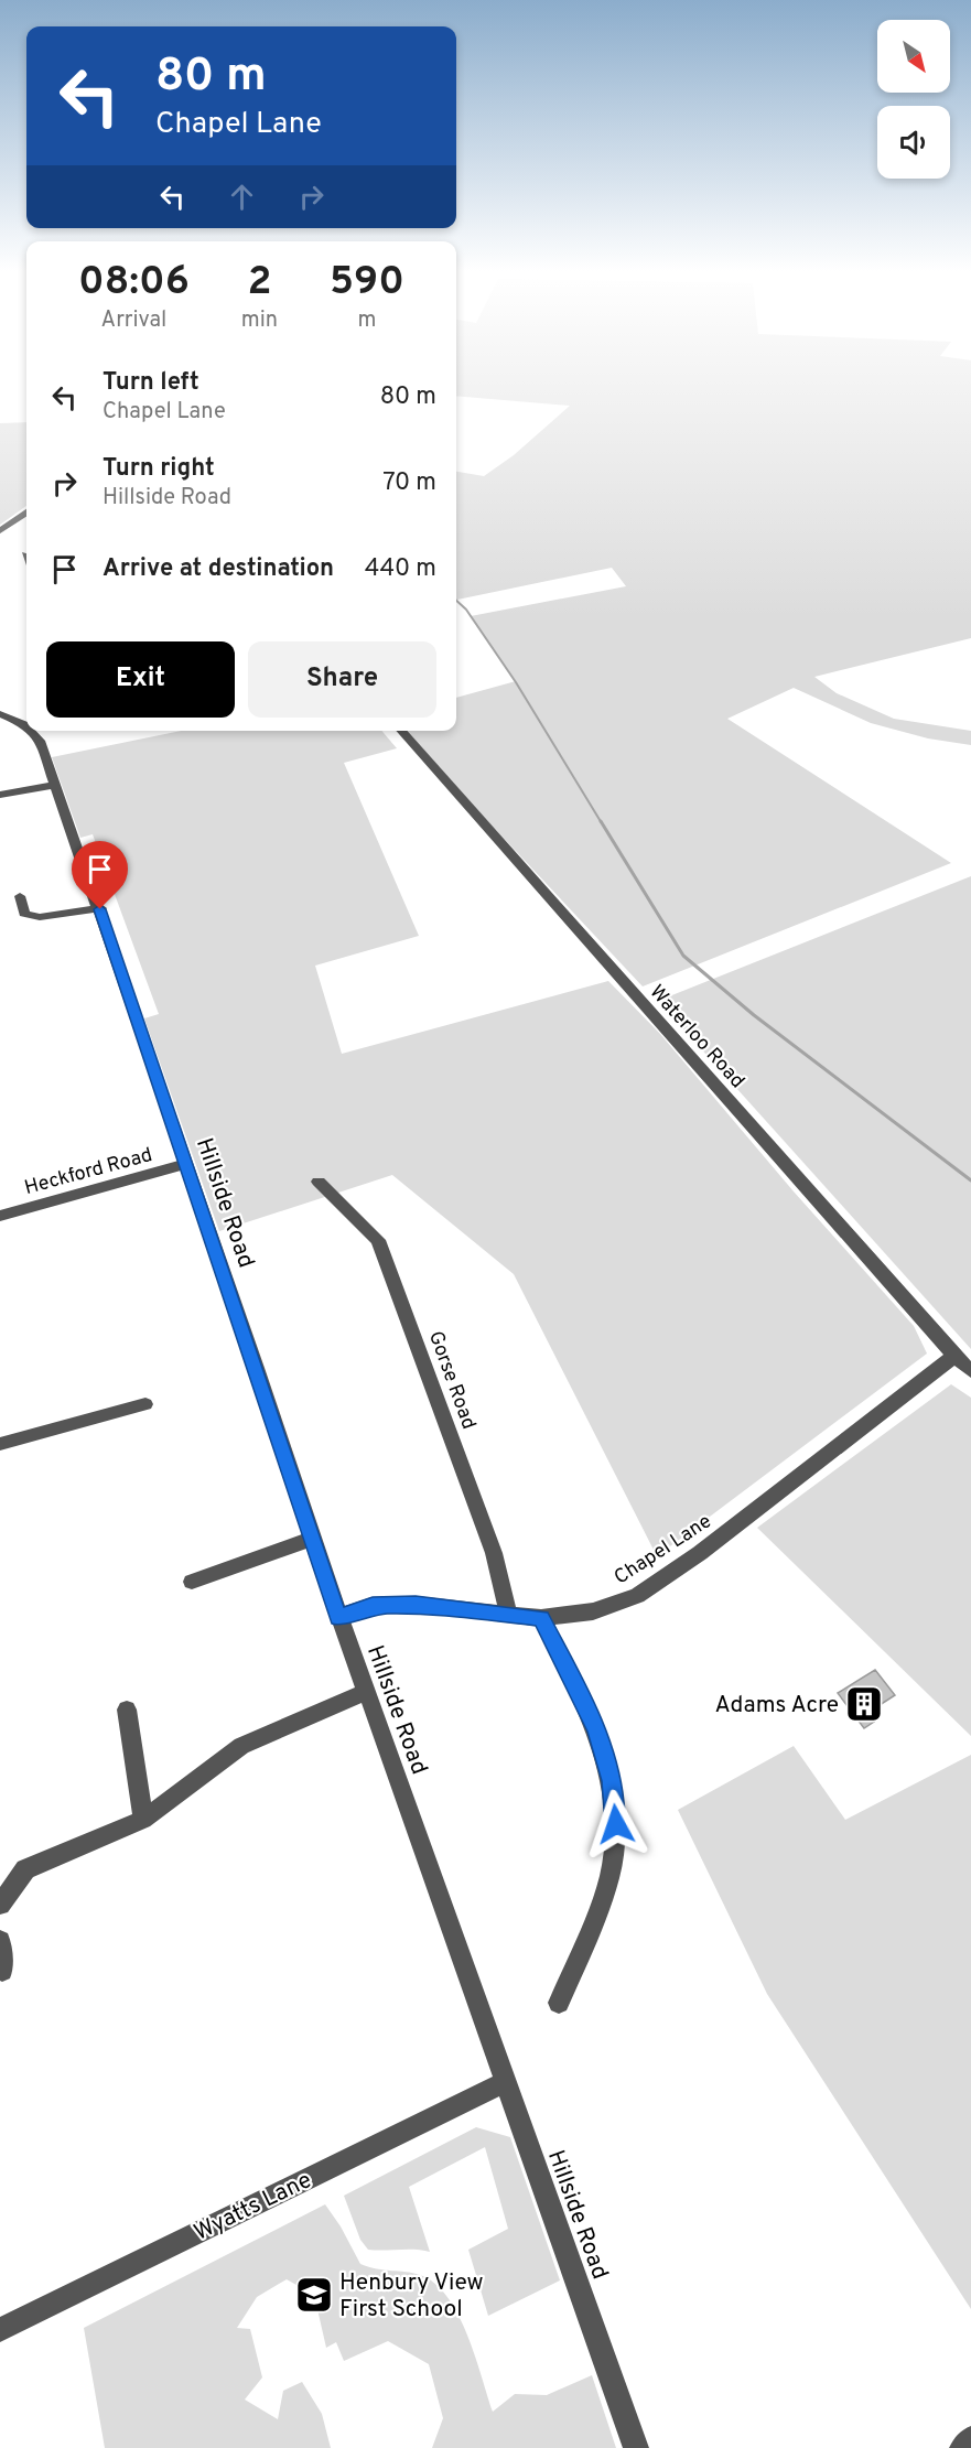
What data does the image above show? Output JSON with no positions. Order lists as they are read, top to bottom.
{
  "streets": {
    "street": [
      "Waterloo Road",
      "Heckford Road",
      "Hillside Road",
      "Gorse Road",
      "Chapel Lane",
      "Wyatts Lane"
    ]
  },
  "crossings": [
    ["Waterloo Road", "Chapel Lane"],
    ["Heckford Road", "Hillside Road"],
    ["Hillside Road", "Chapel Lane"],
    ["Hillside Road", "Wyatts Lane"],
    ["Gorse Road", "Chapel Lane"]
  ],
  "places": {
    "building": ["Adams Acre"],
    "school or university": ["Henbury View First School"]
  },
  "north": "bottom right",
  "page": {
    "turn": ["80 m", "Chapel Lane"],
    "eta": [
      "08:06",
      "Arrival",
      "2",
      "min",
      "590",
      "m"
    ],
    "list": [
      {
        "name": "Turn left",
        "note": "Chapel Lane",
        "value": "80 m"
      },
      {
        "name": "Turn right",
        "note": "Hillside Road",
        "value": "70 m"
      },
      {
        "name": "Arrive at destination",
        "value": "440 m"
      }
    ],
    "buttons": ["Exit", "Share"]
  }
}
